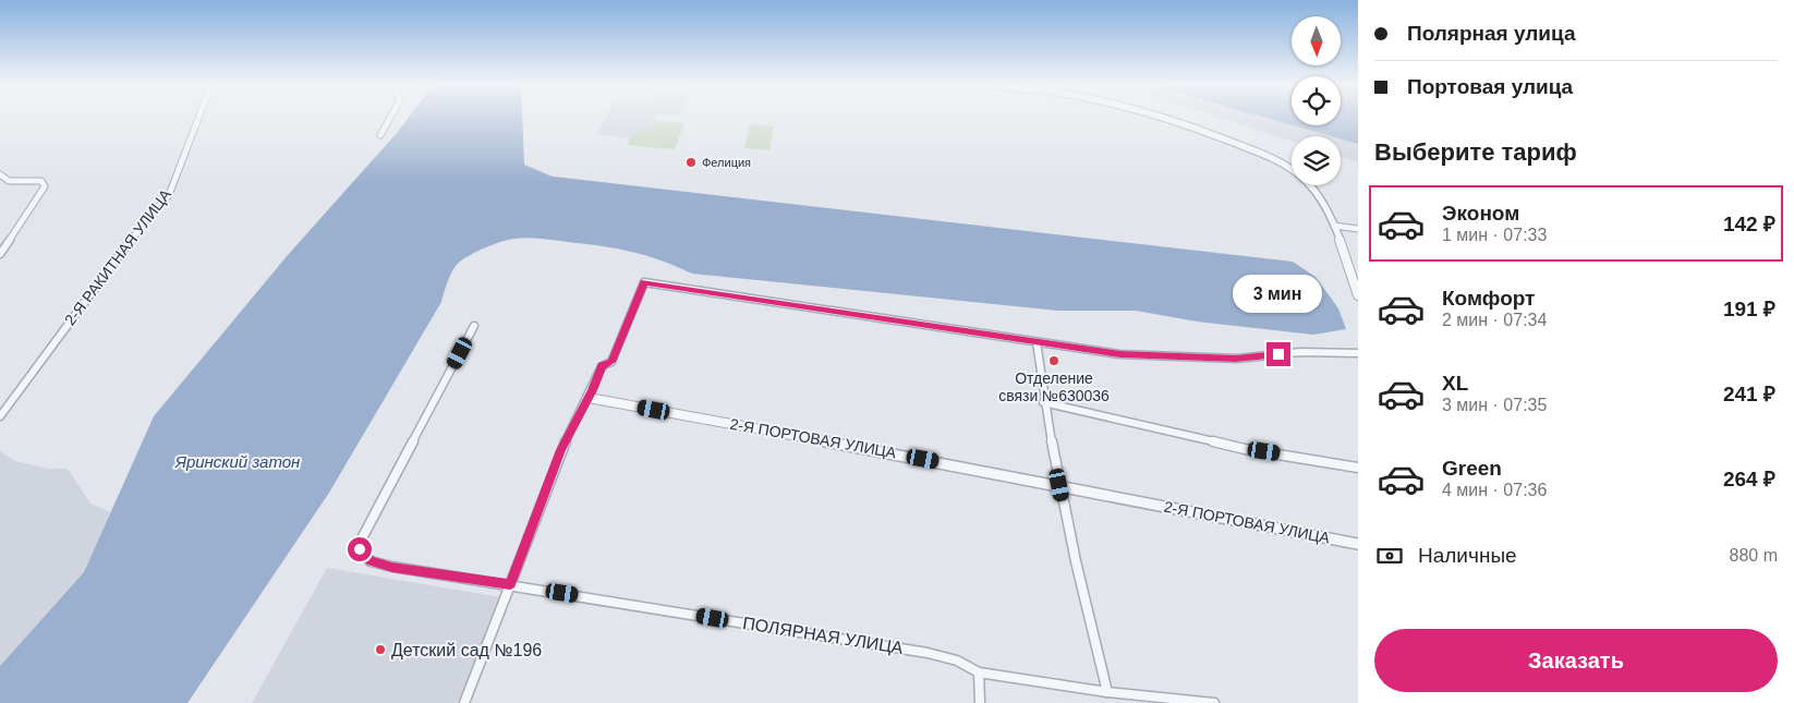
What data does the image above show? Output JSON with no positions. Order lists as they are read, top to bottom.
{
  "streets": {
    "street": ["2-Я РАКИТНАЯ УЛИЦА", "2-Я ПОРТОВАЯ УЛИЦА", "ПОЛЯРНАЯ УЛИЦА"]
  },
  "water": ["Яринский затон"],
  "places": ["Фелиция", "Отделение связи №630036", "Детский сад №196"],
  "north": "bottom",
  "page": {
    "banner": ["Полярная улица", "Портовая улица"],
    "heading": "Выберите тариф",
    "list": [
      {
        "name": "Эконом",
        "note": "1 мин · 07:33",
        "value": "142 ₽"
      },
      {
        "name": "Комфорт",
        "note": "2 мин · 07:34",
        "value": "191 ₽"
      },
      {
        "name": "XL",
        "note": "3 мин · 07:35",
        "value": "241 ₽"
      },
      {
        "name": "Green",
        "note": "4 мин · 07:36",
        "value": "264 ₽"
      }
    ],
    "bubble": "3 мин",
    "pay": ["Наличные", "880 m"],
    "buttons": "Заказать"
  }
}
